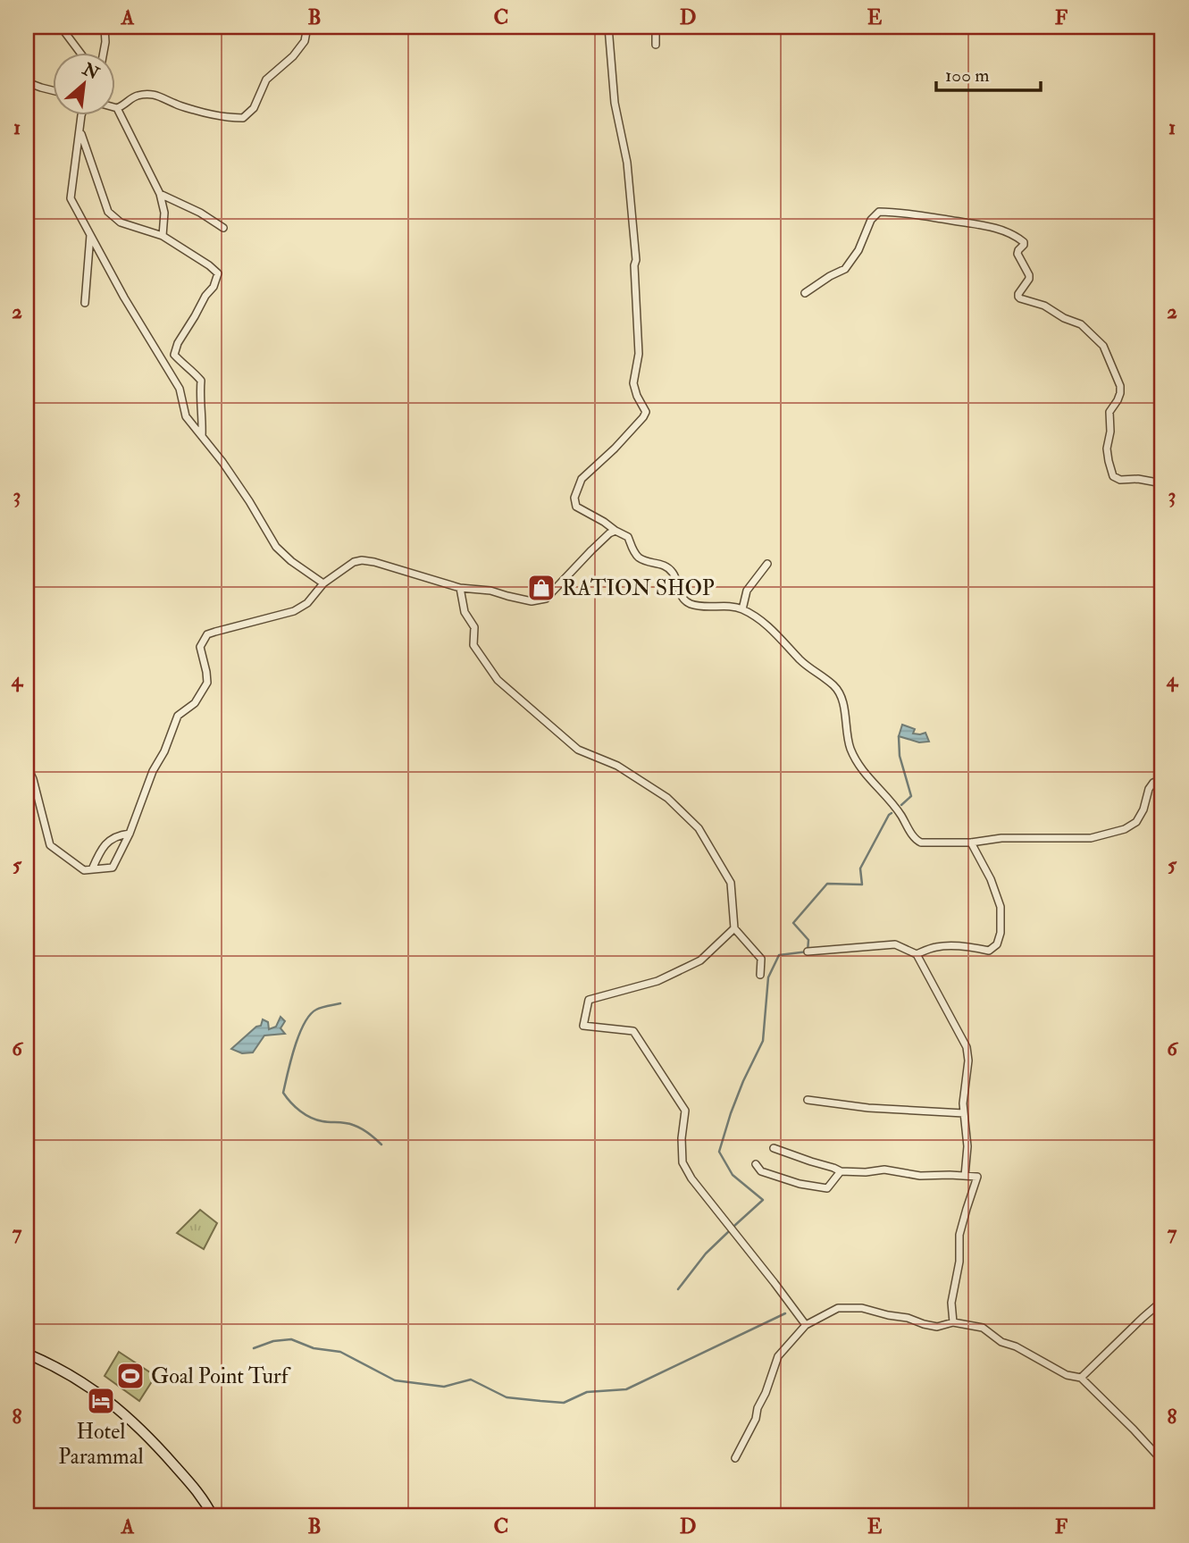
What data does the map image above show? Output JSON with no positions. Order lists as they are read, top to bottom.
{
  "places": {
    "shop": ["RATION SHOP"],
    "sports": ["Goal Point Turf"],
    "hotel": ["Hotel Parammal"]
  },
  "scale_bar": "100 m",
  "north": "top right",
  "grid": {
    "columns": [
      "A",
      "B",
      "C",
      "D",
      "E",
      "F"
    ],
    "rows": [
      "1",
      "2",
      "3",
      "4",
      "5",
      "6",
      "7",
      "8"
    ]
  }
}
